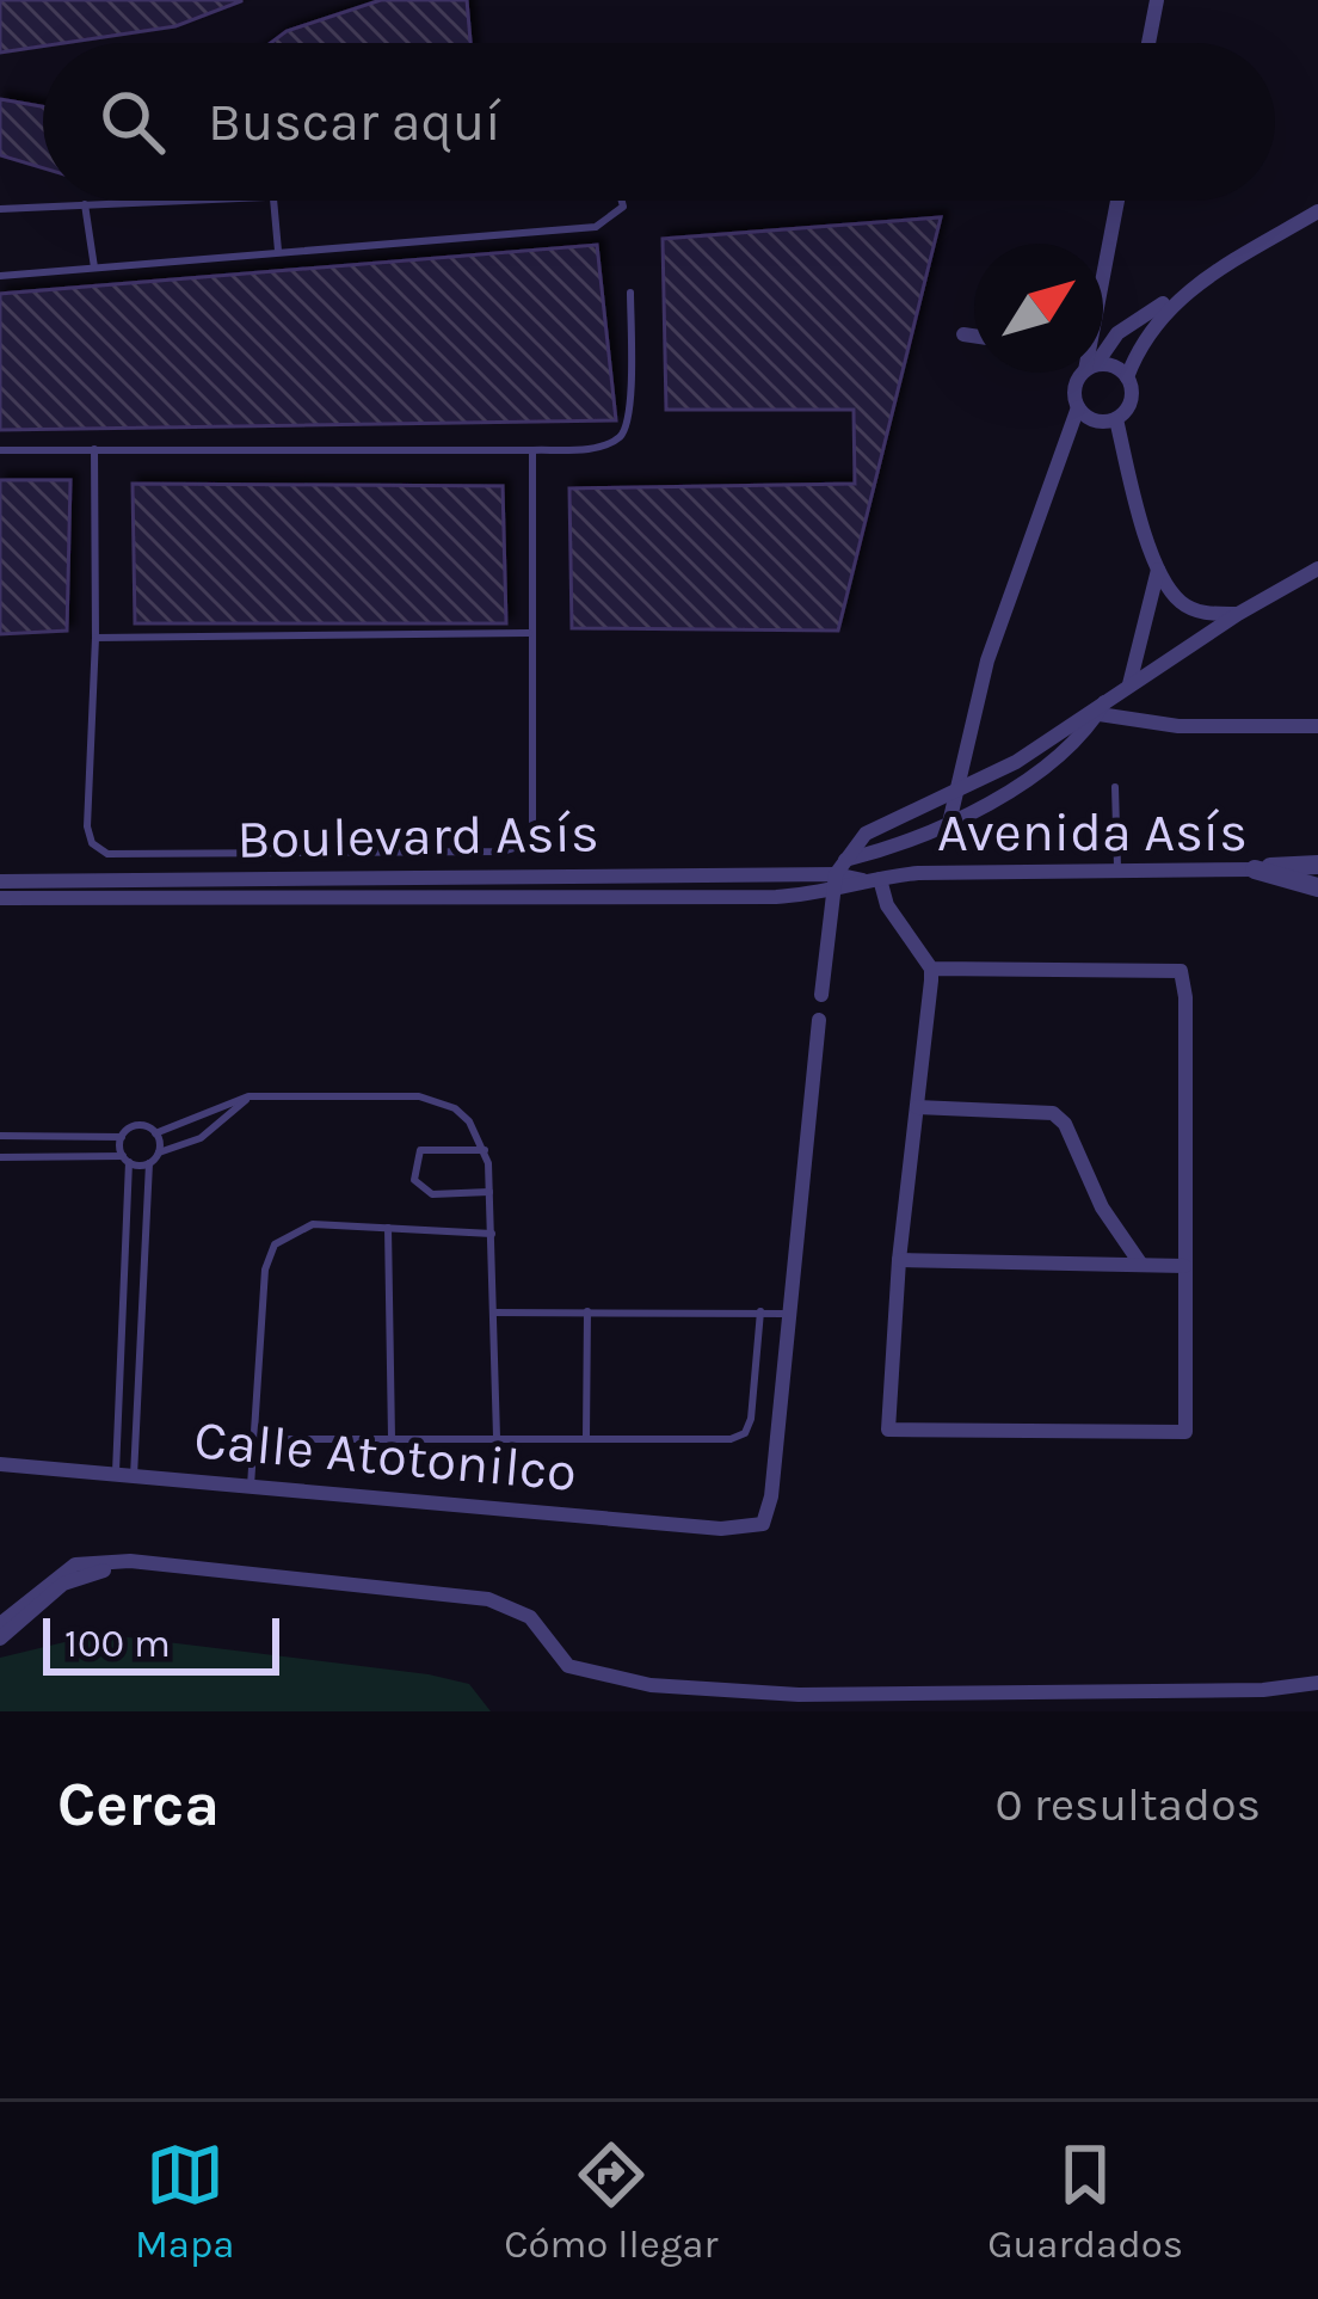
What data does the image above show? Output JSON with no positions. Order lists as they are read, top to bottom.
{
  "streets": {
    "street": ["Avenida Asís", "Boulevard Asís", "Calle Atotonilco"]
  },
  "crossings": [
    ["Avenida Asís", "Boulevard Asís"]
  ],
  "scale_bar": "100 m",
  "north": "top right",
  "page": {
    "search": "Buscar aquí",
    "scale": "100 m",
    "heading": ["Cerca", "0 resultados"],
    "nav": ["Mapa", "Cómo llegar", "Guardados"]
  }
}
